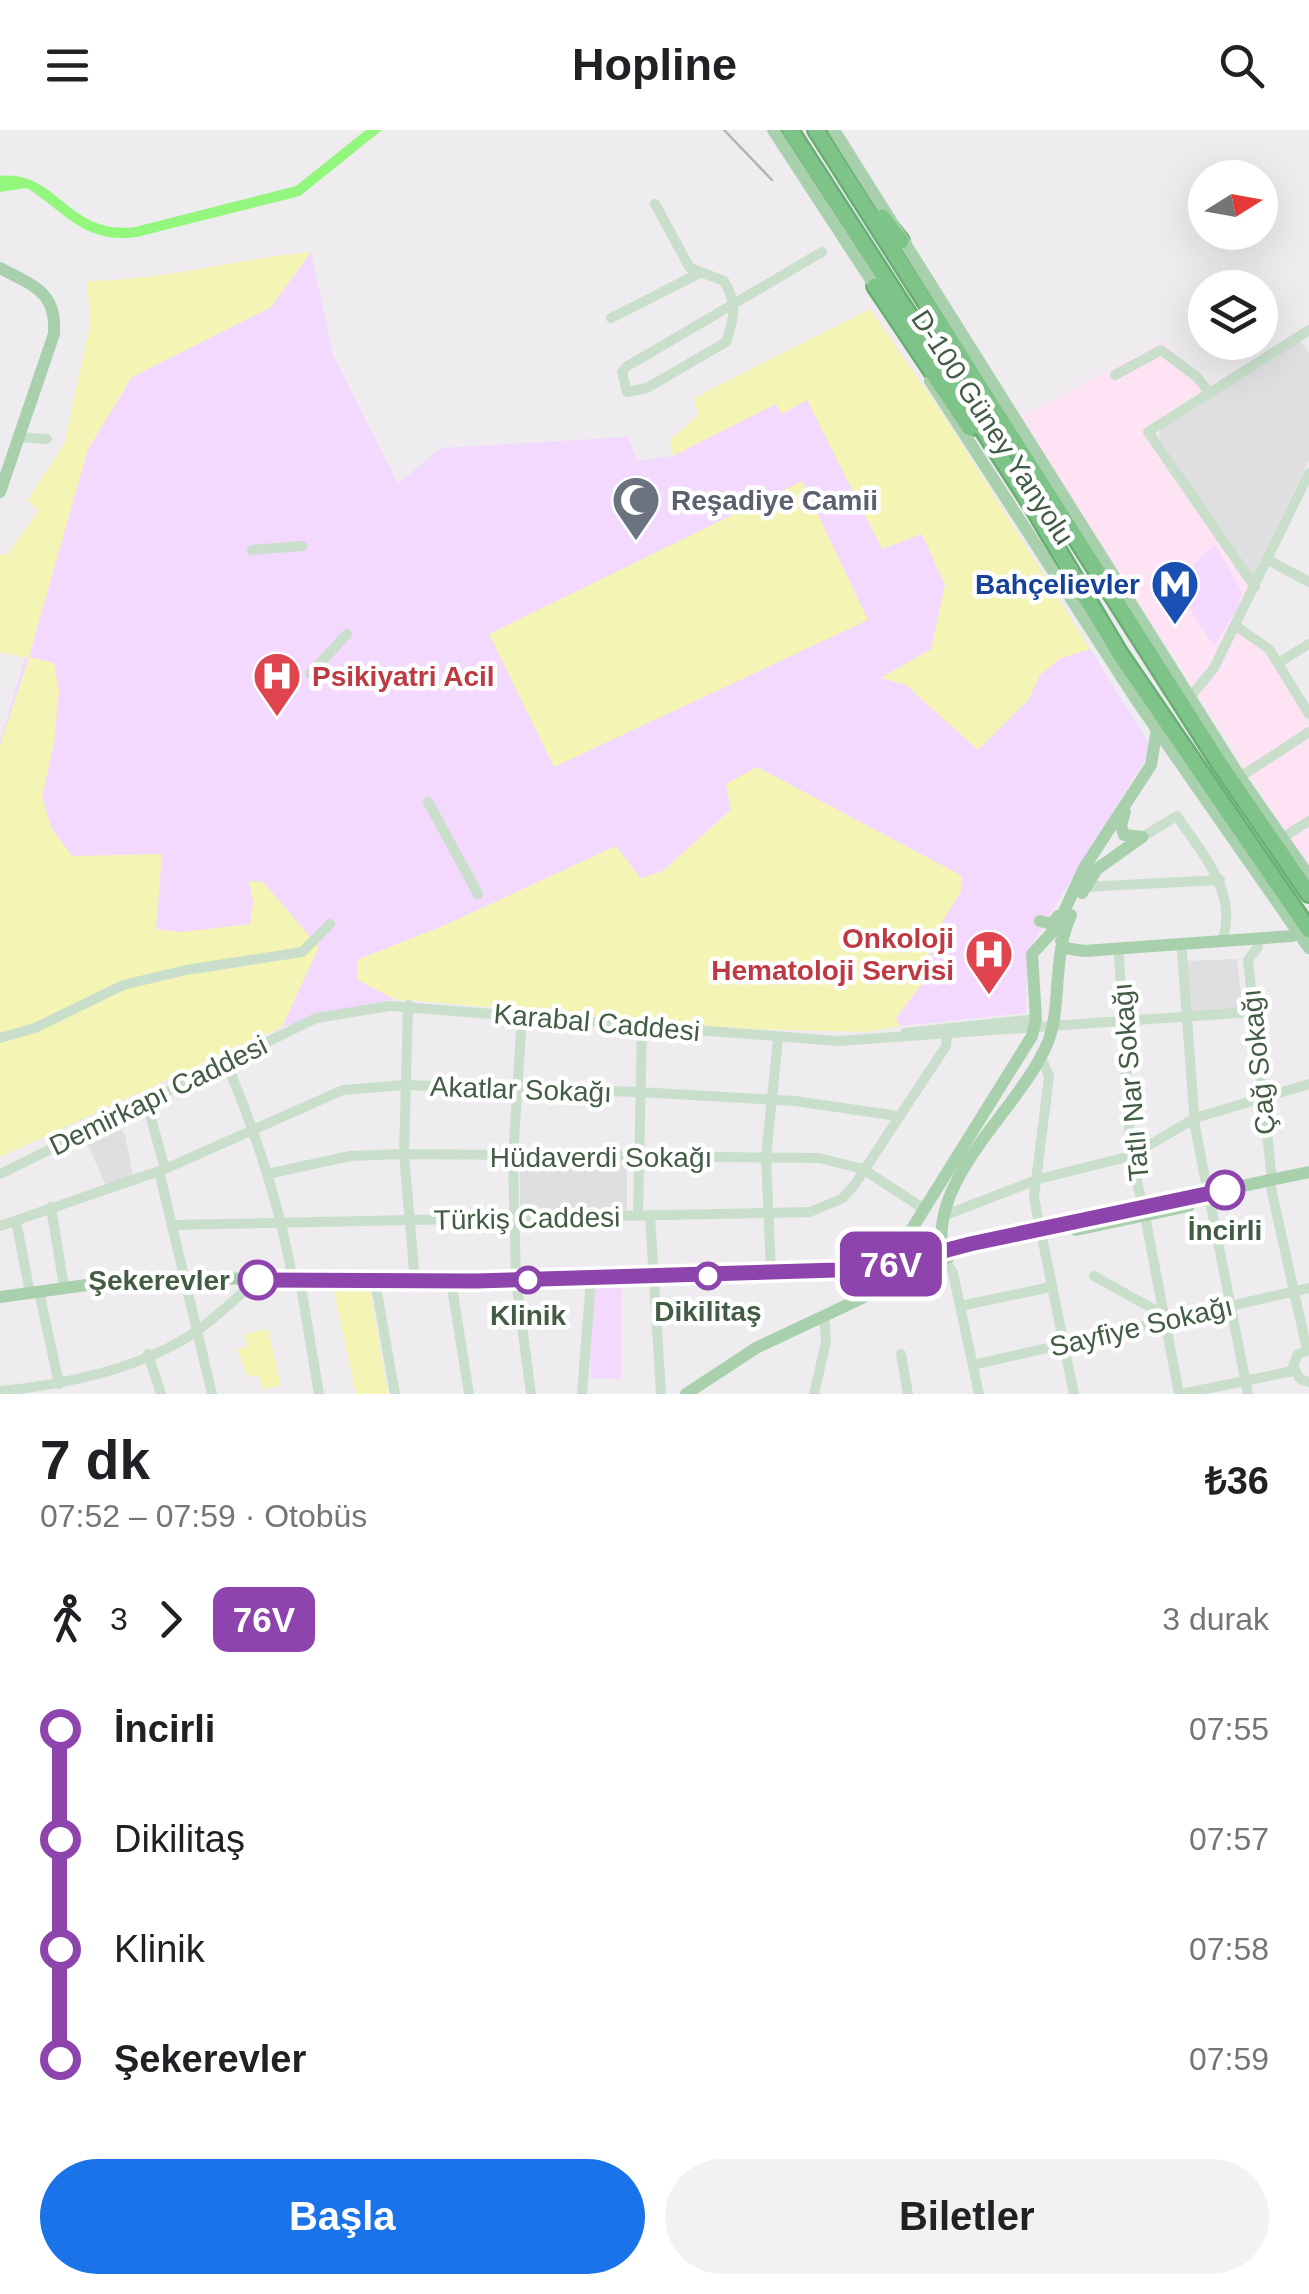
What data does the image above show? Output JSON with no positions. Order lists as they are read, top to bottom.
{
  "streets": {
    "main road": ["D-100 Güney Yanyolu"],
    "street": [
      "Karabal Caddesi",
      "Çağ Sokağı",
      "Tatlı Nar Sokağı",
      "Akatlar Sokağı",
      "Demirkapı Caddesi",
      "Hüdaverdi Sokağı",
      "Türkiş Caddesi",
      "Sayfiye Sokağı"
    ]
  },
  "crossings": [
    ["Karabal Caddesi", "Çağ Sokağı"],
    ["Karabal Caddesi", "Tatlı Nar Sokağı"],
    ["Karabal Caddesi", "Demirkapı Caddesi"],
    ["Karabal Caddesi", "Türkiş Caddesi"],
    ["Çağ Sokağı", "Sayfiye Sokağı"],
    ["Tatlı Nar Sokağı", "Sayfiye Sokağı"],
    ["Akatlar Sokağı", "Türkiş Caddesi"],
    ["Hüdaverdi Sokağı", "Türkiş Caddesi"]
  ],
  "places": {
    "mosque": ["Reşadiye Camii"],
    "metro station": ["Bahçelievler"],
    "hospital": ["Psikiyatri Acil", "Onkoloji Hematoloji Servisi"],
    "other": [
      "İncirli",
      "Dikilitaş",
      "Şekerevler",
      "Klinik"
    ]
  },
  "lines": ["bus line 76V"],
  "north": "right",
  "page": {
    "header": "Hopline",
    "on_map": "76V",
    "heading": ["7 dk", "07:52 – 07:59 · Otobüs", "₺36"],
    "legs": ["3", "76V", "3 durak"],
    "list": [
      {
        "name": "İncirli",
        "value": "07:55"
      },
      {
        "name": "Dikilitaş",
        "value": "07:57"
      },
      {
        "name": "Klinik",
        "value": "07:58"
      },
      {
        "name": "Şekerevler",
        "value": "07:59"
      }
    ],
    "buttons": ["Başla", "Biletler"]
  }
}
